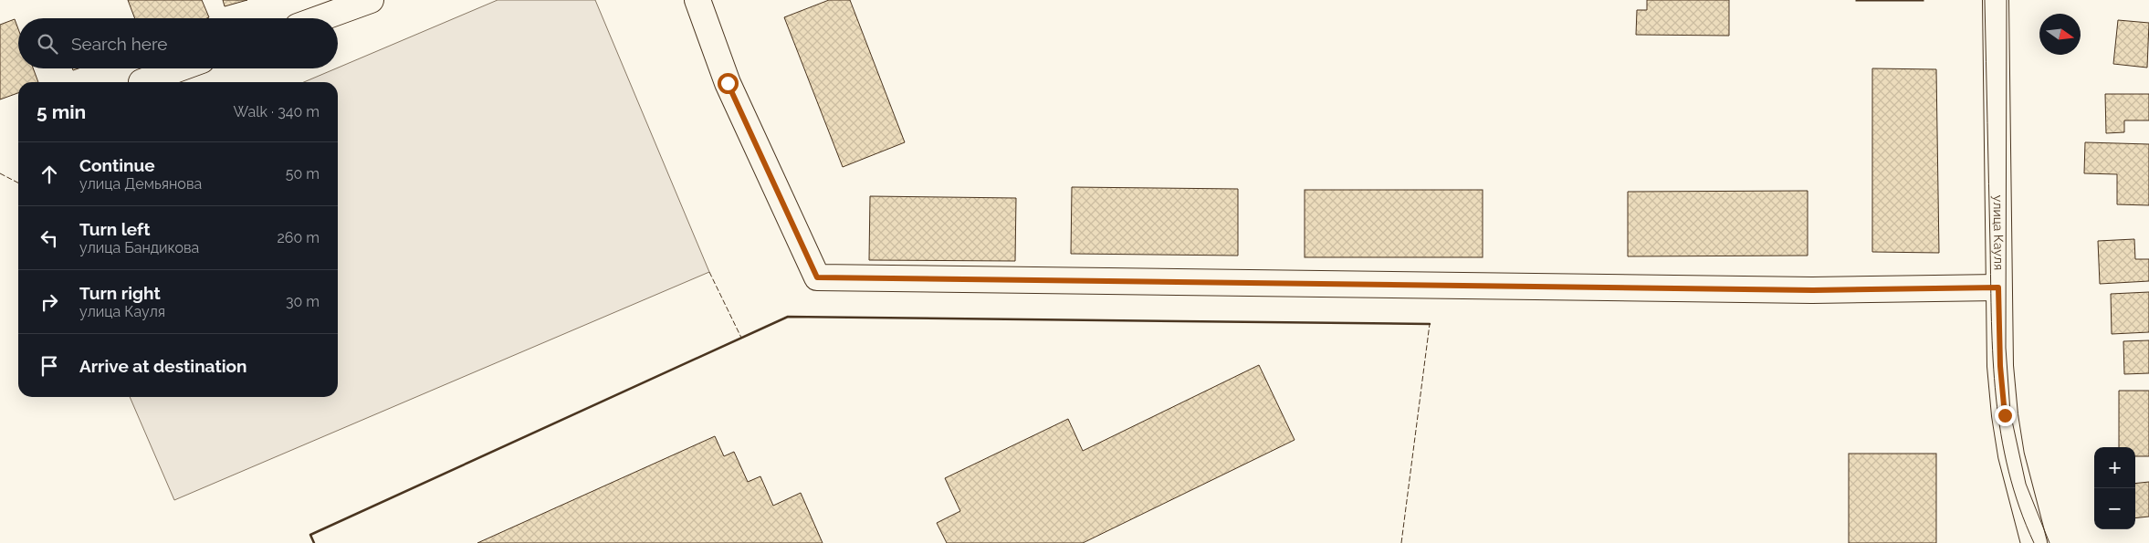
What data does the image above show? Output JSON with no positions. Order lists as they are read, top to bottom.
{
  "streets": {
    "street": ["улица Кауля"]
  },
  "north": "right",
  "page": {
    "search": "Search here",
    "heading": ["5 min", "Walk · 340 m"],
    "list": [
      ["Continue", "улица Демьянова", "50 m"],
      ["Turn left", "улица Бандикова", "260 m"],
      ["Turn right", "улица Кауля", "30 m"],
      "Arrive at destination"
    ],
    "map_buttons": ["+", "−"]
  }
}
